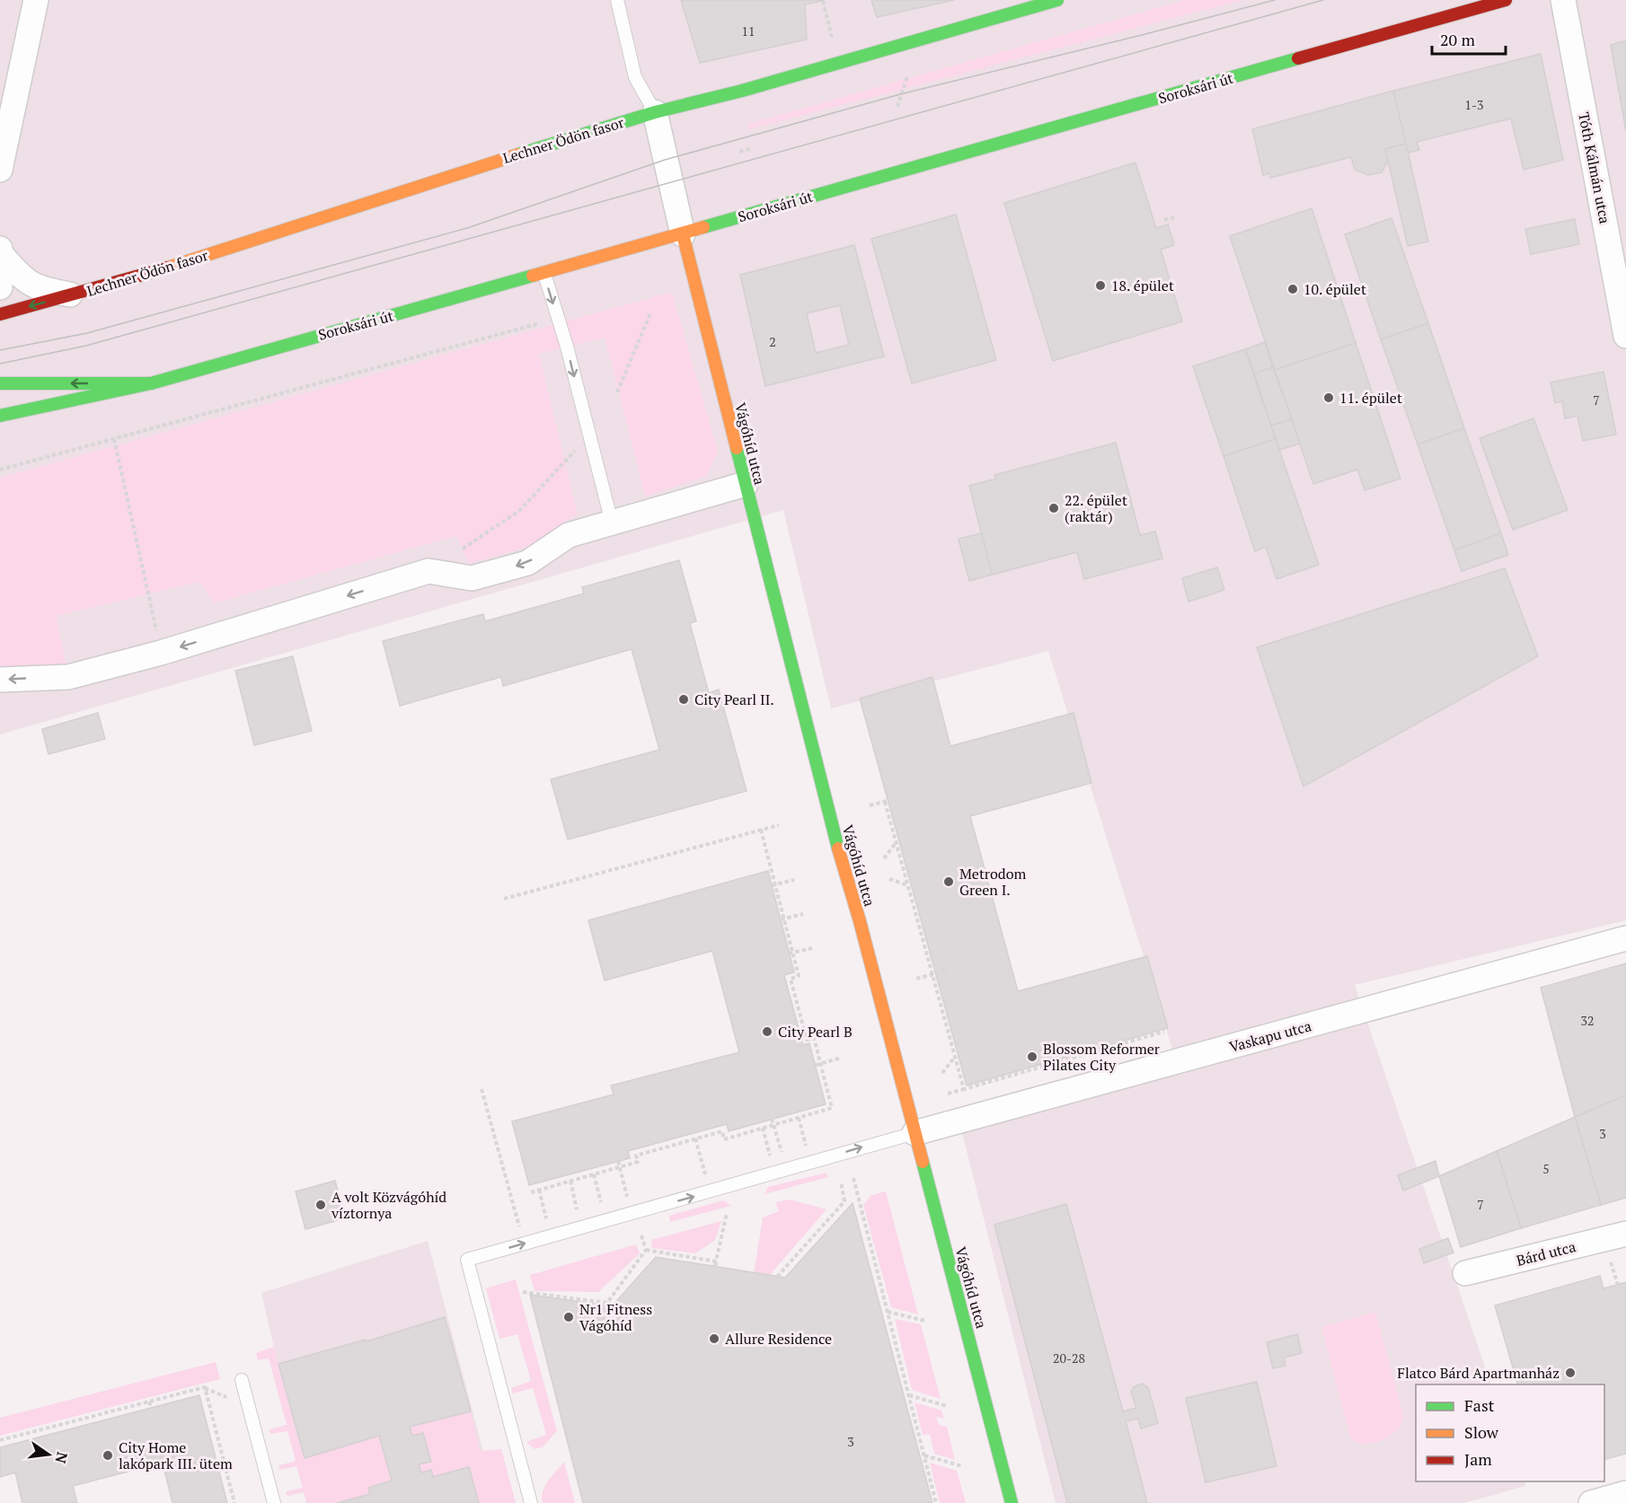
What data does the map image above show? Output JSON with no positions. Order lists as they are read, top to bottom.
{
  "streets": {
    "street": [
      "Soroksári út",
      "Lechner Ödön fasor",
      "Tóth Kálmán utca",
      "Vágóhíd utca",
      "Vaskapu utca",
      "Bárd utca"
    ]
  },
  "crossings": [
    ["Soroksári út", "Vágóhíd utca"],
    ["Vágóhíd utca", "Vaskapu utca"]
  ],
  "places": [
    "18. épület",
    "10. épület",
    "11. épület",
    "22. épület (raktár)",
    "City Pearl II.",
    "Metrodom Green I.",
    "City Pearl B",
    "Blossom Reformer Pilates City",
    "A volt Közvágóhíd víztornya",
    "Nr1 Fitness Vágóhíd",
    "Allure Residence",
    "Flatco Bárd Apartmanház",
    "City Home lakópark III. ütem"
  ],
  "house_numbers": [
    "11",
    "1-3",
    "2",
    "7",
    "32",
    "3",
    "5",
    "7",
    "20-28",
    "3"
  ],
  "legend": ["Fast", "Slow", "Jam"],
  "scale_bar": "20 m",
  "north": "right"
}
